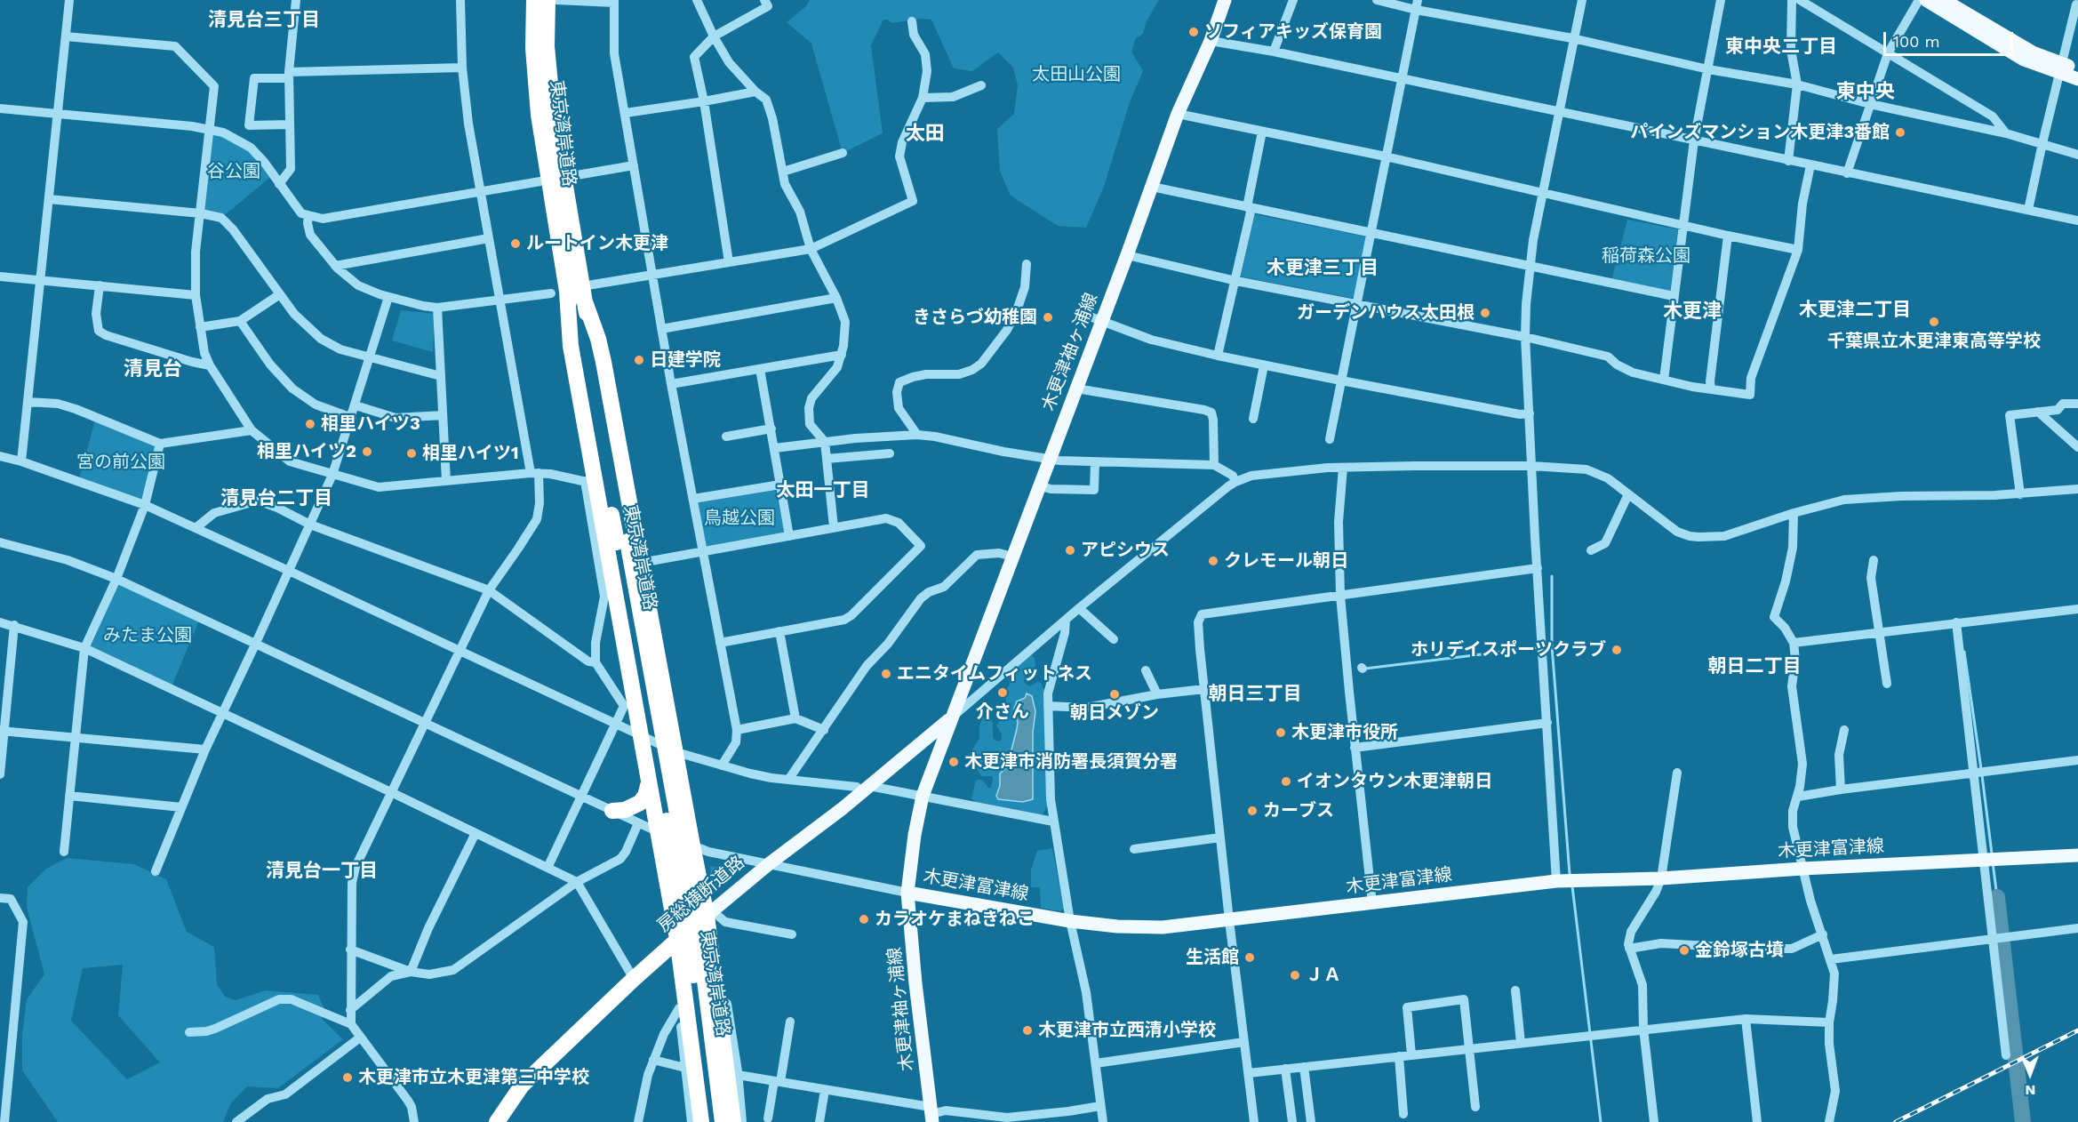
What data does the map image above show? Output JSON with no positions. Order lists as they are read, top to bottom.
{
  "streets": {
    "highway": ["東京湾岸道路", "房総横断道路"],
    "main road": ["木更津袖ヶ浦線", "木更津富津線"]
  },
  "crossings": [
    ["木更津袖ヶ浦線", "木更津富津線"],
    ["木更津袖ヶ浦線", "房総横断道路"],
    ["木更津富津線", "房総横断道路"]
  ],
  "districts": [
    "清見台三丁目",
    "東中央二丁目",
    "東中央",
    "太田",
    "木更津三丁目",
    "木更津二丁目",
    "木更津",
    "清見台",
    "太田一丁目",
    "清見台二丁目",
    "朝日二丁目",
    "朝日三丁目",
    "清見台一丁目"
  ],
  "parks": [
    "太田山公園",
    "谷公園",
    "稲荷森公園",
    "宮の前公園",
    "鳥越公園",
    "みたま公園"
  ],
  "places": [
    "ソフィアキッズ保育園",
    "パインズマンション木更津3番館",
    "ルートイン木更津",
    "ガーデンハウス太田根",
    "きさらづ幼稚園",
    "千葉県立木更津東高等学校",
    "日建学院",
    "相里ハイツ3",
    "相里ハイツ2",
    "相里ハイツ1",
    "アピシウス",
    "クレモール朝日",
    "ホリデイスポーツクラブ",
    "エニタイムフィットネス",
    "介さん",
    "朝日メゾン",
    "木更津市役所",
    "木更津市消防署長須賀分署",
    "イオンタウン木更津朝日",
    "カーブス",
    "カラオケまねきねこ",
    "金鈴塚古墳",
    "生活館",
    "ＪＡ",
    "木更津市立西清小学校",
    "木更津市立木更津第三中学校"
  ],
  "scale_bar": "100 m",
  "north": "bottom"
}
